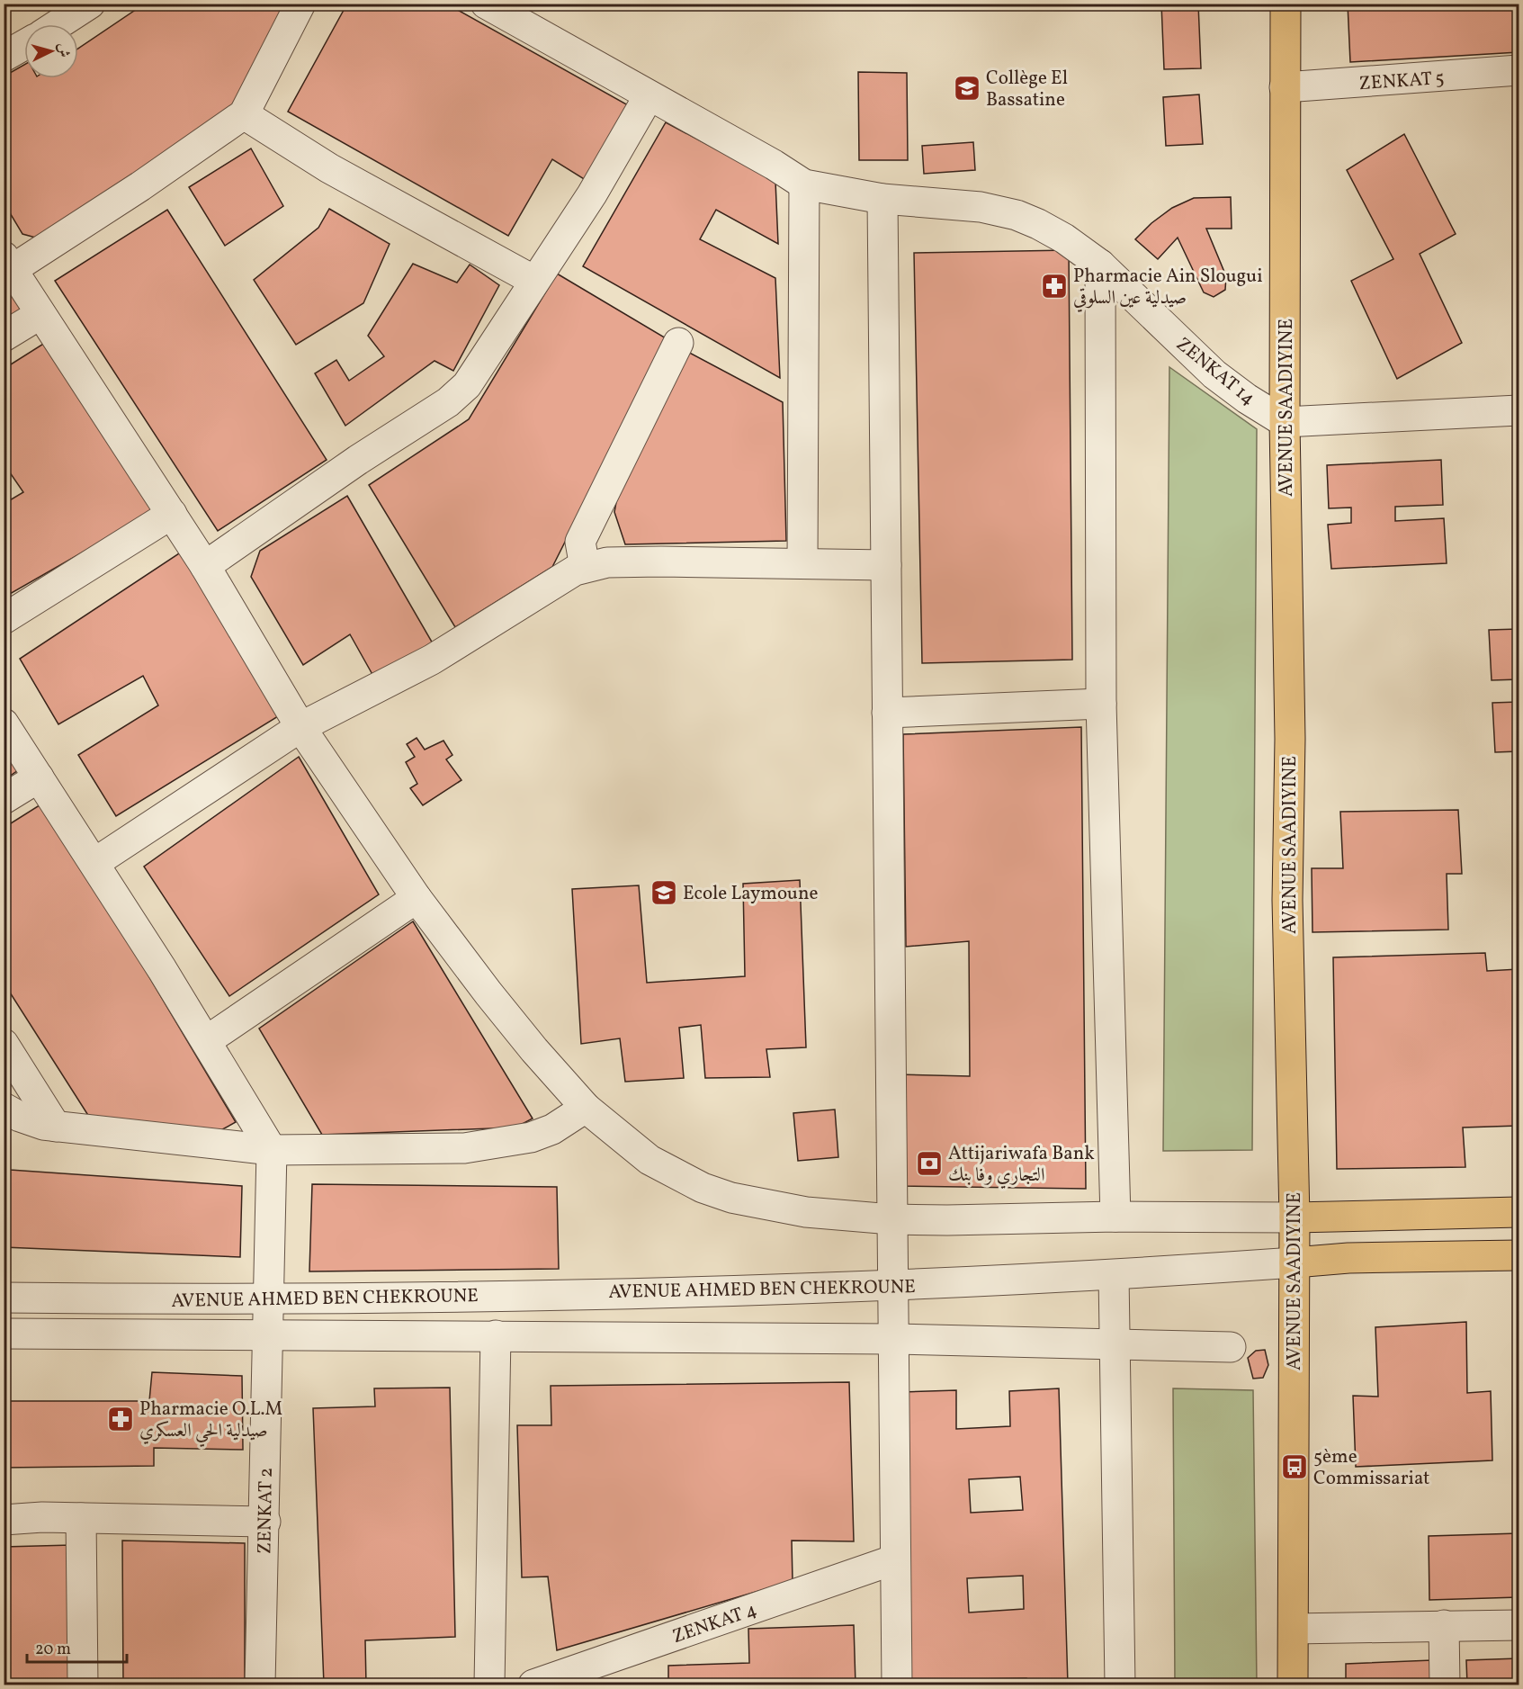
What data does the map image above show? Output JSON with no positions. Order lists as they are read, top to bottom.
{
  "streets": {
    "main road": ["AVENUE SAADIYINE", "AVENUE AHMED BEN CHEKROUNE"],
    "street": [
      "ZENKAT 5",
      "ZENKAT 14",
      "ZENKAT 2",
      "ZENKAT 4"
    ]
  },
  "crossings": [
    ["ZENKAT 5", "AVENUE SAADIYINE"],
    ["ZENKAT 14", "AVENUE SAADIYINE"],
    ["AVENUE SAADIYINE", "AVENUE AHMED BEN CHEKROUNE"],
    ["AVENUE AHMED BEN CHEKROUNE", "ZENKAT 2"]
  ],
  "places": {
    "school or university": ["Collège El Bassatine", "Ecole Laymoune"],
    "pharmacy": ["Pharmacie Ain Slougui صيدلية عين السلوقي", "Pharmacie O.L.M صيدلية الحي العسكري"],
    "bank": ["Attijariwafa Bank التجاري وفا بنك"],
    "bus stop": ["5ème Commissariat"]
  },
  "scale_bar": "20 m",
  "north": "right"
}
